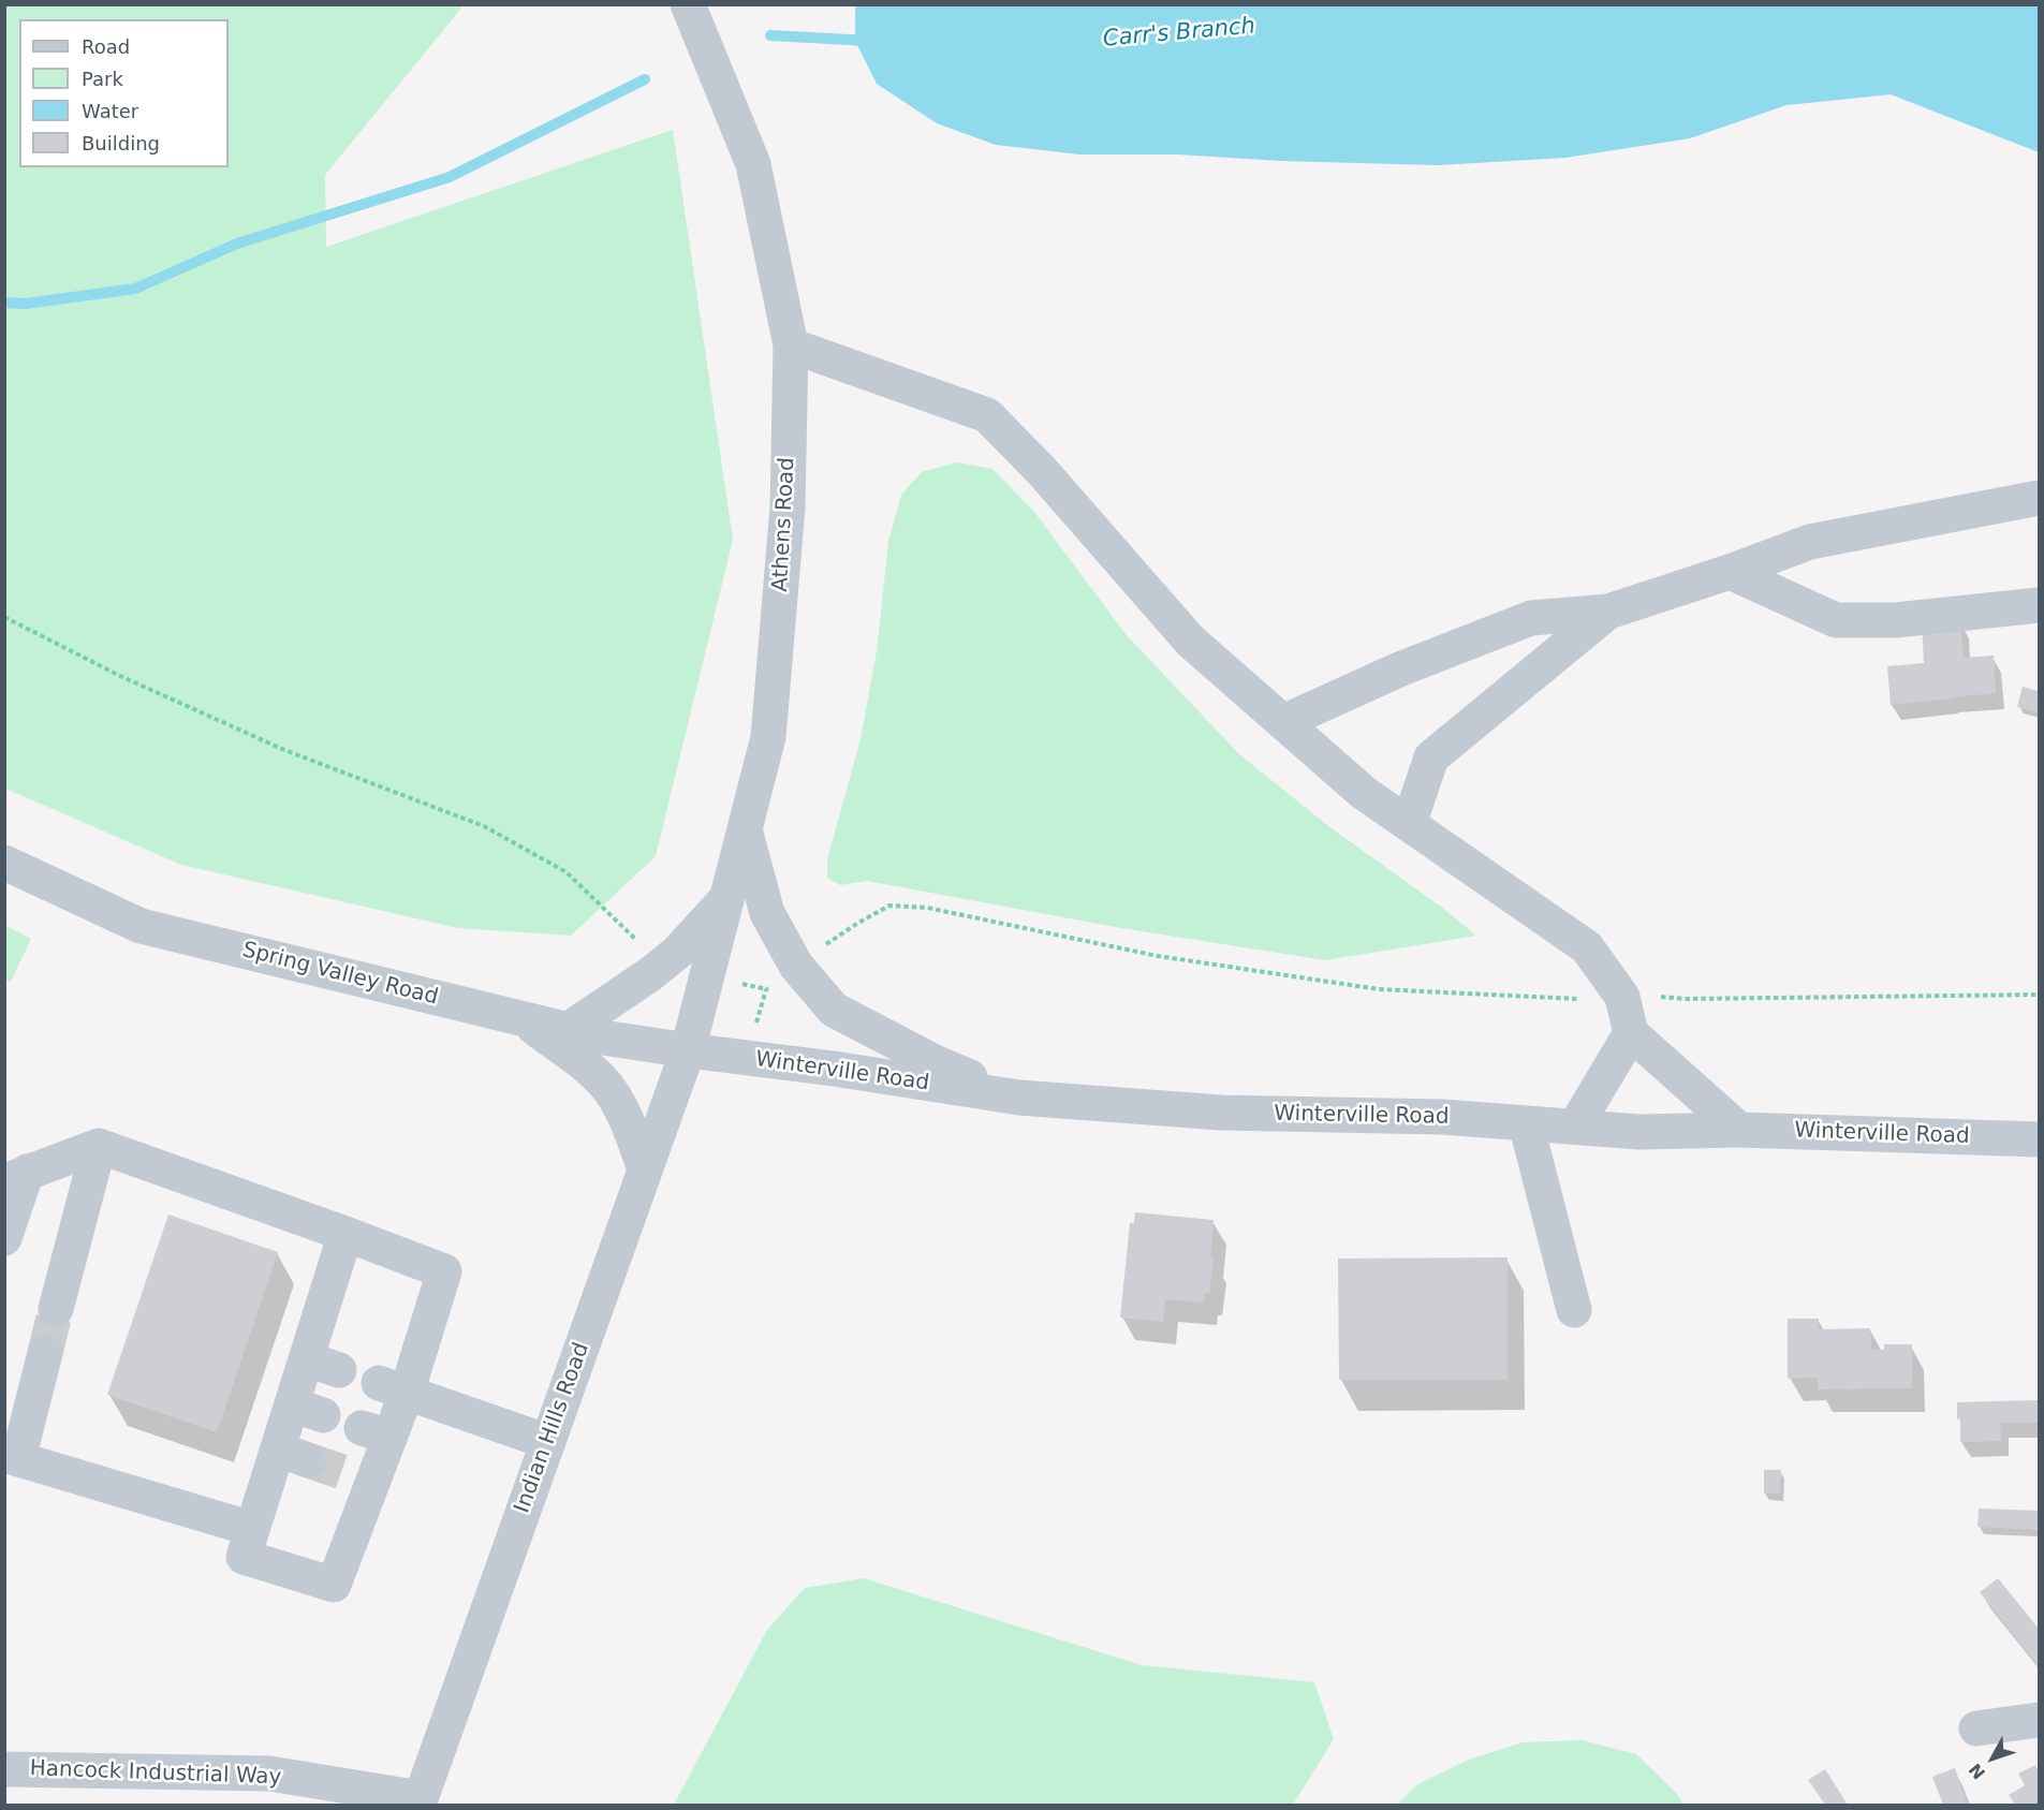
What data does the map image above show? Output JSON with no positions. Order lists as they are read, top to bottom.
{
  "streets": {
    "street": [
      "Athens Road",
      "Spring Valley Road",
      "Winterville Road",
      "Indian Hills Road",
      "Hancock Industrial Way"
    ]
  },
  "crossings": [
    ["Athens Road", "Spring Valley Road"],
    ["Athens Road", "Winterville Road"],
    ["Athens Road", "Indian Hills Road"],
    ["Spring Valley Road", "Winterville Road"],
    ["Spring Valley Road", "Indian Hills Road"],
    ["Winterville Road", "Indian Hills Road"],
    ["Indian Hills Road", "Hancock Industrial Way"]
  ],
  "water": ["Carr's Branch"],
  "legend": [
    "Road",
    "Park",
    "Water",
    "Building"
  ],
  "north": "bottom left"
}
